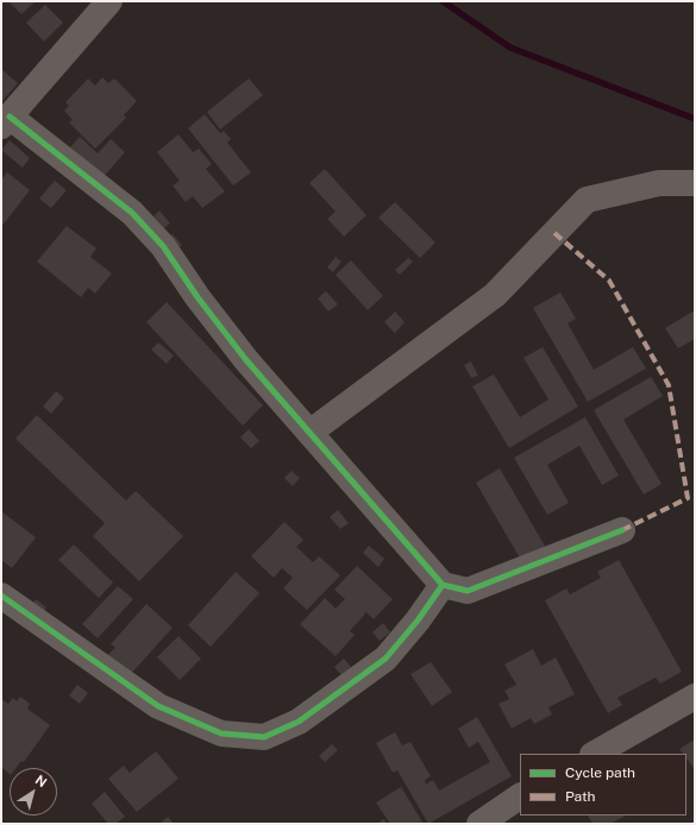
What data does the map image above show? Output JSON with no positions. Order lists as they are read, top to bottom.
{
  "legend": ["Cycle path", "Path"],
  "north": "top right"
}
